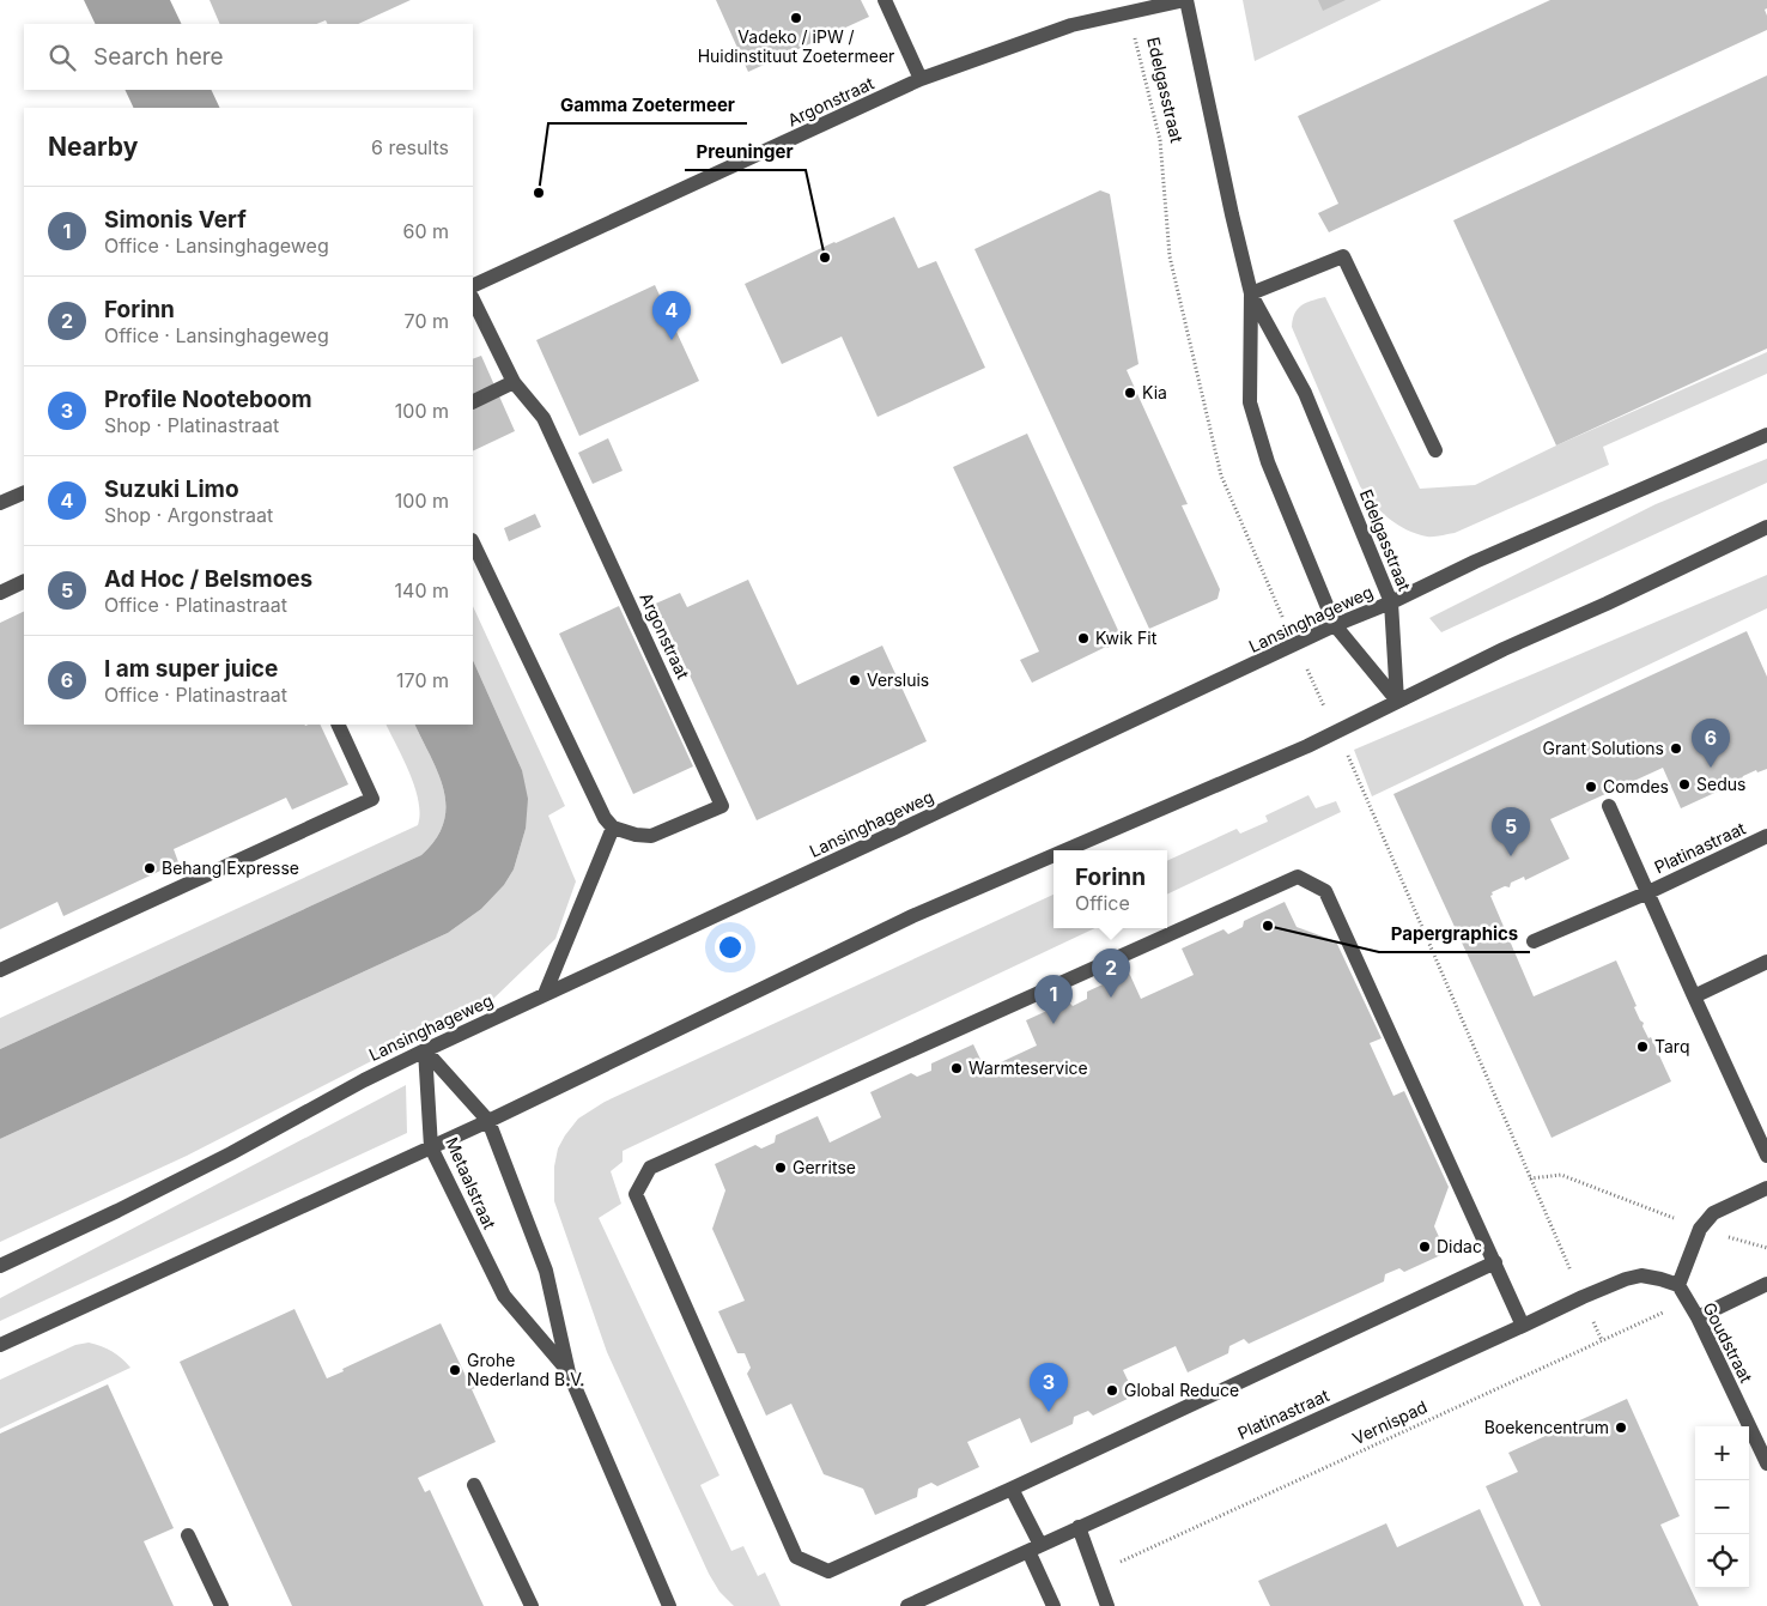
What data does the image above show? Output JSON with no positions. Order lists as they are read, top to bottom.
{
  "streets": {
    "street": [
      "Edelgasstraat",
      "Argonstraat",
      "Lansinghageweg",
      "Platinastraat",
      "Metaalstraat",
      "Goudstraat"
    ],
    "path": ["Vernispad"]
  },
  "crossings": [
    ["Edelgasstraat", "Argonstraat"],
    ["Edelgasstraat", "Lansinghageweg"],
    ["Edelgasstraat", "Platinastraat"],
    ["Edelgasstraat", "Vernispad"],
    ["Lansinghageweg", "Metaalstraat"],
    ["Goudstraat", "Vernispad"]
  ],
  "places": [
    "Vadeko / iPW / Huidinstituut Zoetermeer",
    "Gamma Zoetermeer",
    "Preuninger",
    "Kia",
    "Kwik Fit",
    "Versluis",
    "Grant Solutions",
    "Sedus",
    "Comdes",
    "Behang Expresse",
    "Papergraphics",
    "Tarq",
    "Warmteservice",
    "Gerritse",
    "Didac",
    "Grohe Nederland B.V.",
    "Global Reduce",
    "Boekencentrum"
  ],
  "page": {
    "search": "Search here",
    "heading": ["Nearby", "6 results"],
    "list": [
      {
        "mark": "1",
        "name": "Simonis Verf",
        "note": "Office · Lansinghageweg",
        "value": "60 m"
      },
      {
        "mark": "2",
        "name": "Forinn",
        "note": "Office · Lansinghageweg",
        "value": "70 m"
      },
      {
        "mark": "3",
        "name": "Profile Nooteboom",
        "note": "Shop · Platinastraat",
        "value": "100 m"
      },
      {
        "mark": "4",
        "name": "Suzuki Limo",
        "note": "Shop · Argonstraat",
        "value": "100 m"
      },
      {
        "mark": "5",
        "name": "Ad Hoc / Belsmoes",
        "note": "Office · Platinastraat",
        "value": "140 m"
      },
      {
        "mark": "6",
        "name": "I am super juice",
        "note": "Office · Platinastraat",
        "value": "170 m"
      }
    ],
    "pins": [
      "4",
      "6",
      "5",
      "2",
      "1",
      "3"
    ],
    "popup": ["Forinn", "Office"],
    "map_buttons": ["+", "−"]
  }
}
